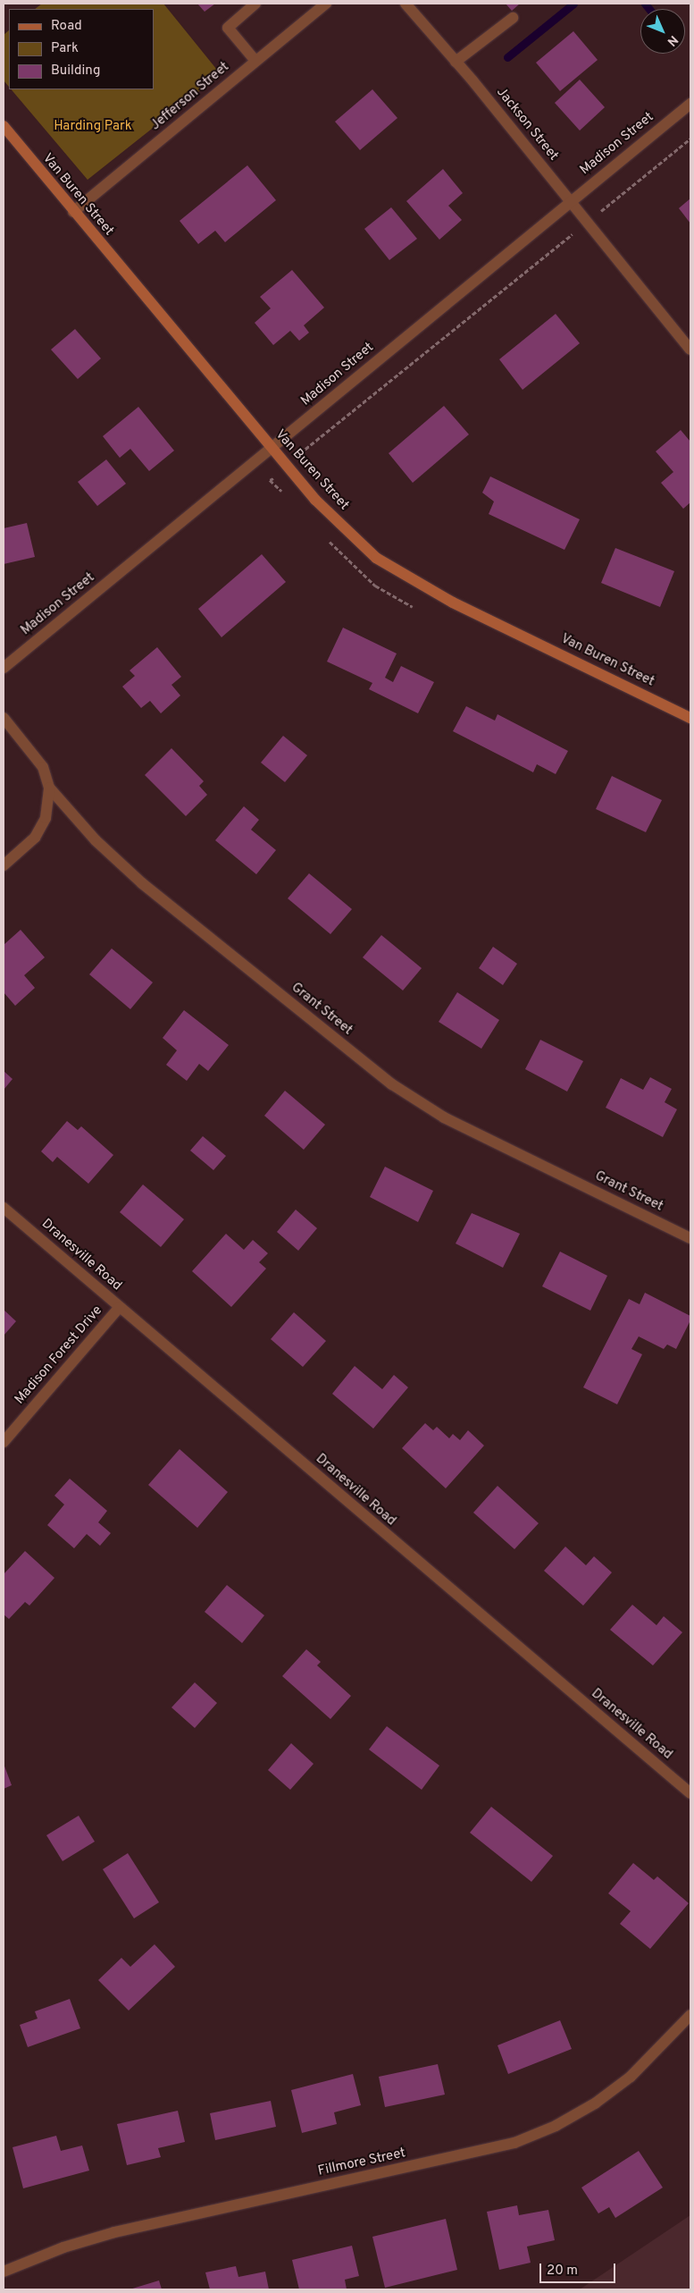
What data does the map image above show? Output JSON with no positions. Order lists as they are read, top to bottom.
{
  "streets": {
    "street": [
      "Jefferson Street",
      "Jackson Street",
      "Madison Street",
      "Van Buren Street",
      "Grant Street",
      "Dranesville Road",
      "Madison Forest Drive",
      "Fillmore Street"
    ]
  },
  "crossings": [
    ["Jefferson Street", "Van Buren Street"],
    ["Jackson Street", "Madison Street"],
    ["Madison Street", "Van Buren Street"],
    ["Dranesville Road", "Madison Forest Drive"]
  ],
  "parks": ["Harding Park"],
  "legend": ["Road", "Park", "Building"],
  "scale_bar": "20 m",
  "north": "bottom right"
}
